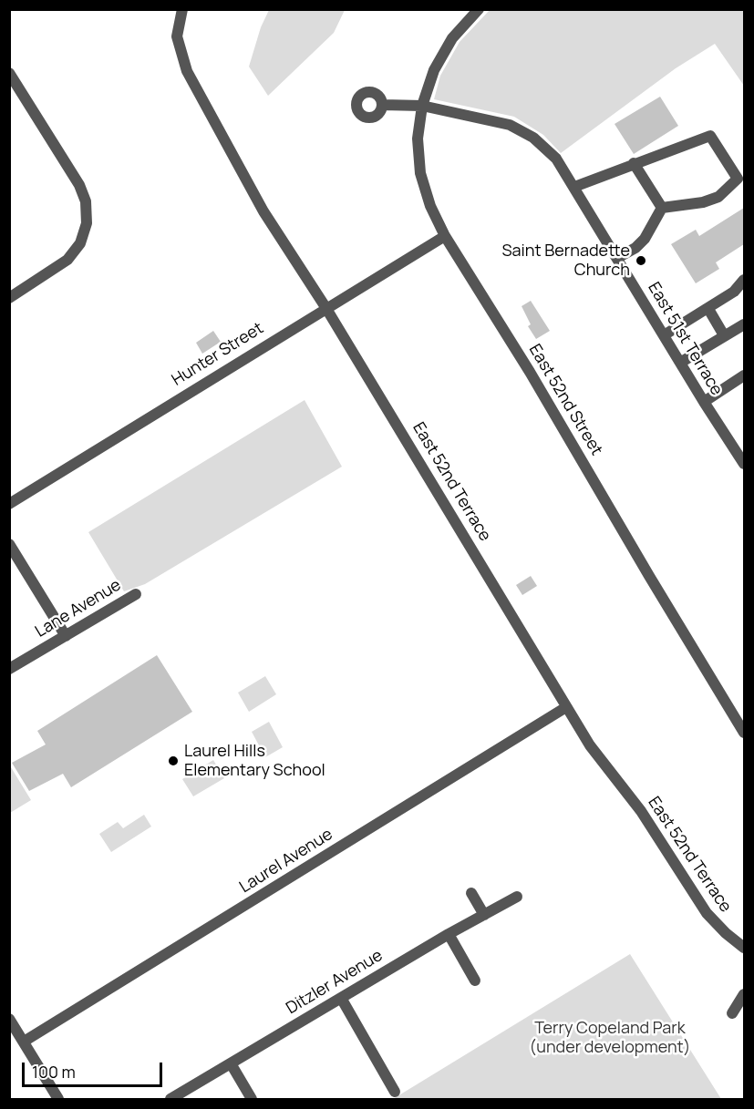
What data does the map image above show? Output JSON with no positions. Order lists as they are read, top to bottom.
{
  "streets": {
    "street": [
      "East 51st Terrace",
      "Hunter Street",
      "East 52nd Street",
      "East 52nd Terrace",
      "Lane Avenue",
      "Laurel Avenue",
      "Ditzler Avenue"
    ]
  },
  "crossings": [
    ["East 51st Terrace", "East 52nd Street"],
    ["Hunter Street", "East 52nd Street"],
    ["Hunter Street", "East 52nd Terrace"],
    ["East 52nd Terrace", "Laurel Avenue"]
  ],
  "parks": ["Terry Copeland Park (under development)"],
  "places": ["Saint Bernadette Church", "Laurel Hills Elementary School"],
  "scale_bar": "100 m"
}
